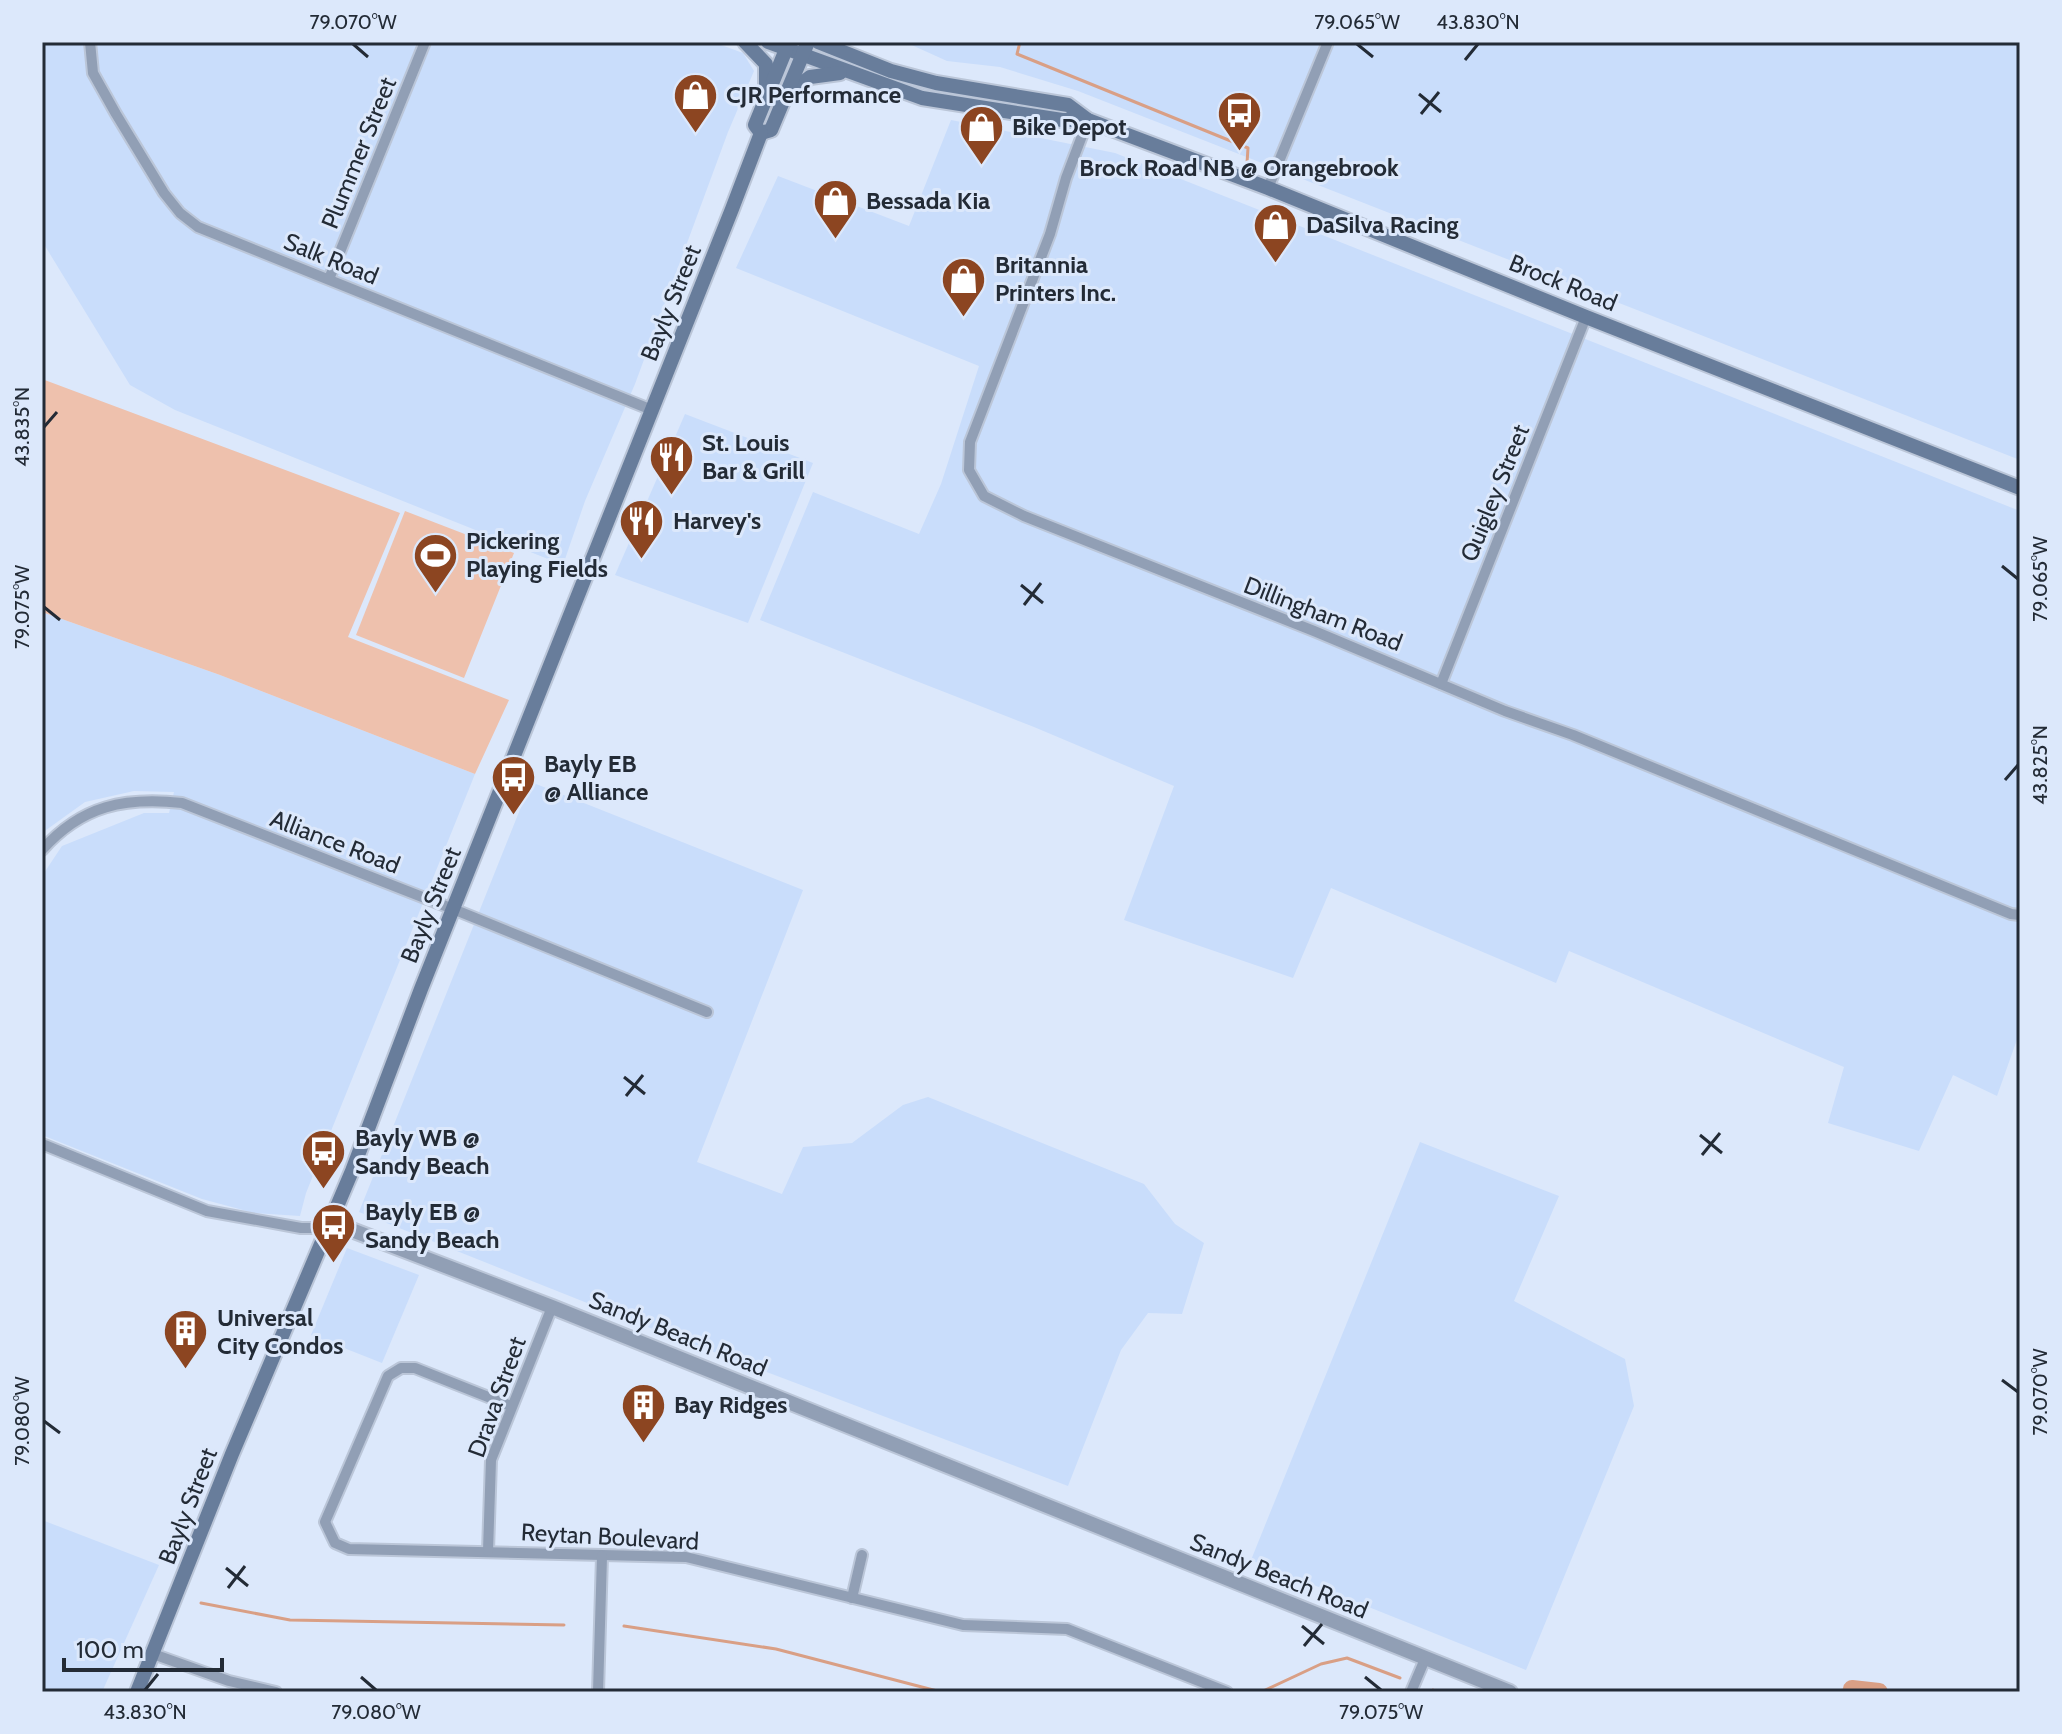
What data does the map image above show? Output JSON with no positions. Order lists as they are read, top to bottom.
{
  "streets": {
    "main road": ["Brock Road", "Bayly Street"],
    "street": [
      "Plummer Street",
      "Salk Road",
      "Quigley Street",
      "Dillingham Road",
      "Alliance Road",
      "Sandy Beach Road",
      "Drava Street",
      "Reytan Boulevard"
    ]
  },
  "crossings": [
    ["Plummer Street", "Salk Road"],
    ["Salk Road", "Bayly Street"],
    ["Brock Road", "Bayly Street"],
    ["Brock Road", "Quigley Street"],
    ["Brock Road", "Dillingham Road"],
    ["Bayly Street", "Alliance Road"],
    ["Bayly Street", "Sandy Beach Road"],
    ["Quigley Street", "Dillingham Road"],
    ["Sandy Beach Road", "Drava Street"],
    ["Drava Street", "Reytan Boulevard"]
  ],
  "places": {
    "shop": [
      "CJR Performance",
      "Bike Depot",
      "Bessada Kia",
      "DaSilva Racing",
      "Britannia Printers Inc."
    ],
    "bus stop": [
      "Brock Road NB @ Orangebrook",
      "Bayly EB @ Alliance",
      "Bayly WB @ Sandy Beach",
      "Bayly EB @ Sandy Beach"
    ],
    "restaurant": ["St. Louis Bar & Grill", "Harvey's"],
    "sports": ["Pickering Playing Fields"],
    "building": ["Universal City Condos", "Bay Ridges"]
  },
  "scale_bar": "100 m",
  "coordinates": [
    "79.070°W",
    "79.065°W",
    "43.830°N",
    "43.835°N",
    "79.075°W",
    "43.825°N",
    "79.080°W"
  ]
}
